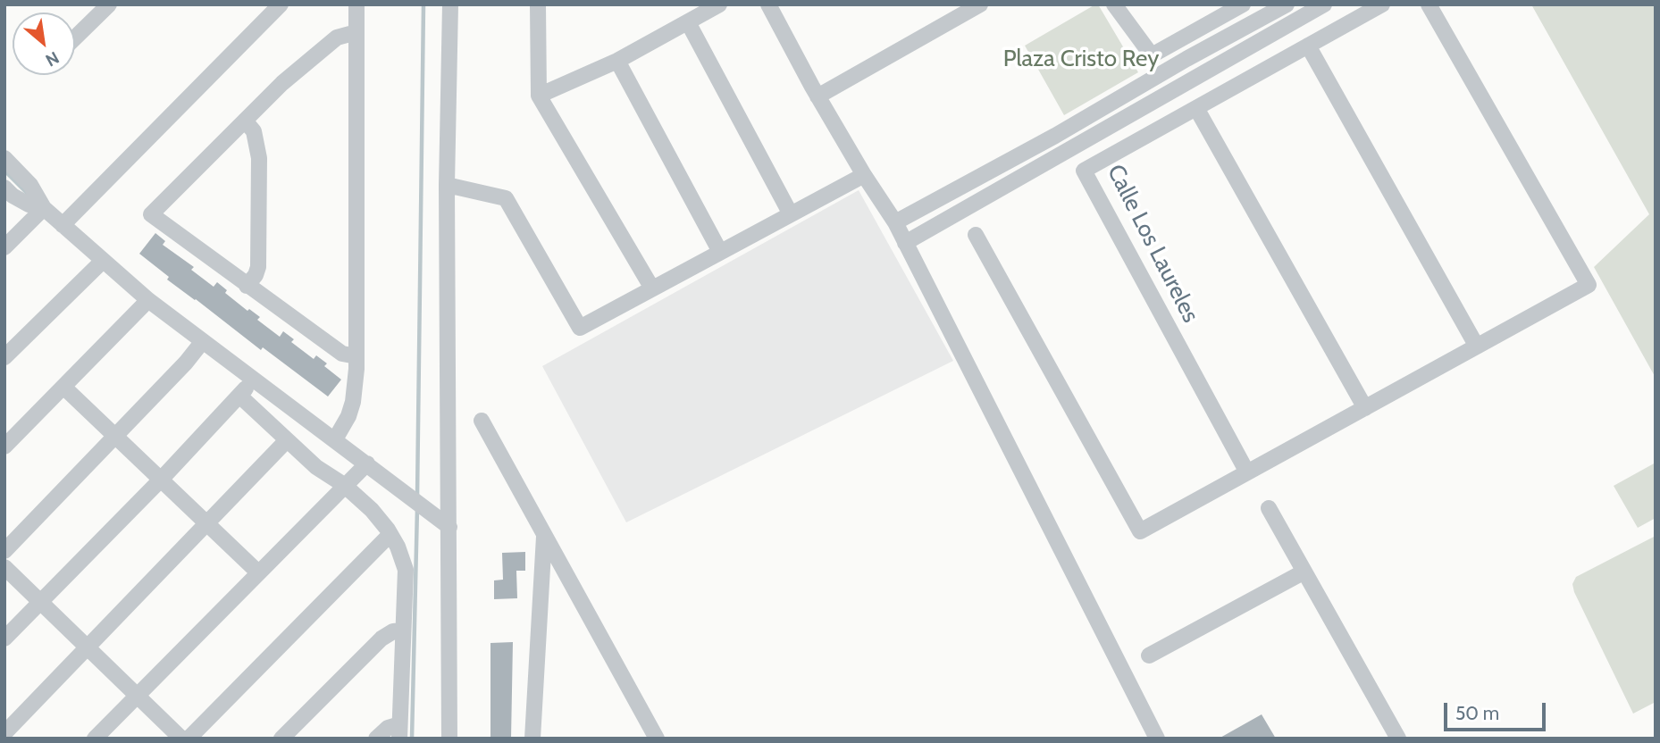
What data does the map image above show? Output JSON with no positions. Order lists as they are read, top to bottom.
{
  "streets": {
    "street": ["Calle Los Laureles"]
  },
  "parks": ["Plaza Cristo Rey"],
  "scale_bar": "50 m",
  "north": "bottom right"
}
